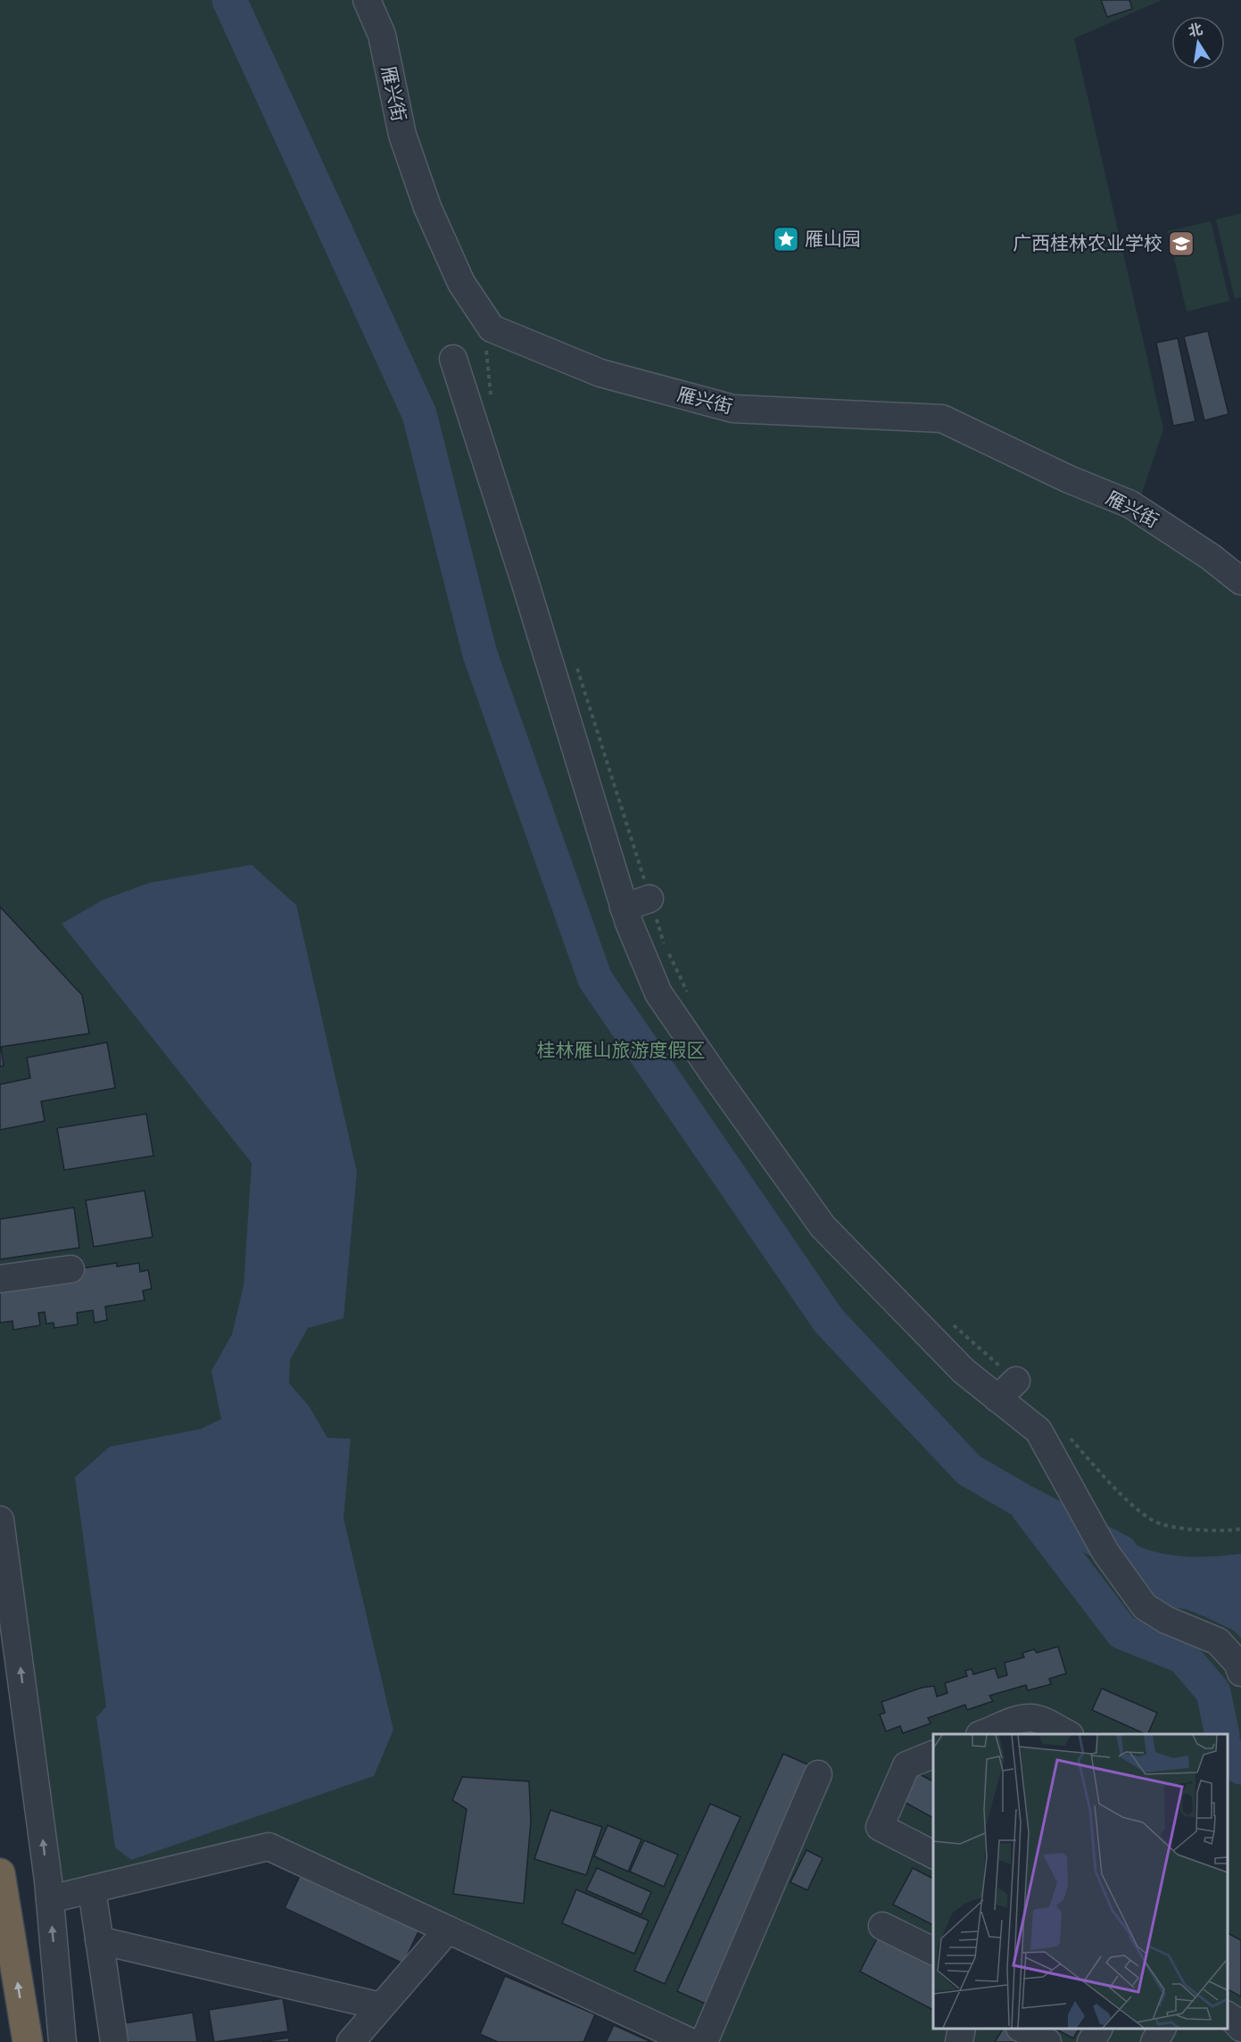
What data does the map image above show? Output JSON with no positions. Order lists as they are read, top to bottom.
{
  "streets": {
    "street": ["雁兴街"]
  },
  "parks": ["桂林雁山旅游度假区"],
  "places": {
    "place": ["雁山园"],
    "school or university": ["广西桂林农业学校"]
  },
  "north": "top"
}
